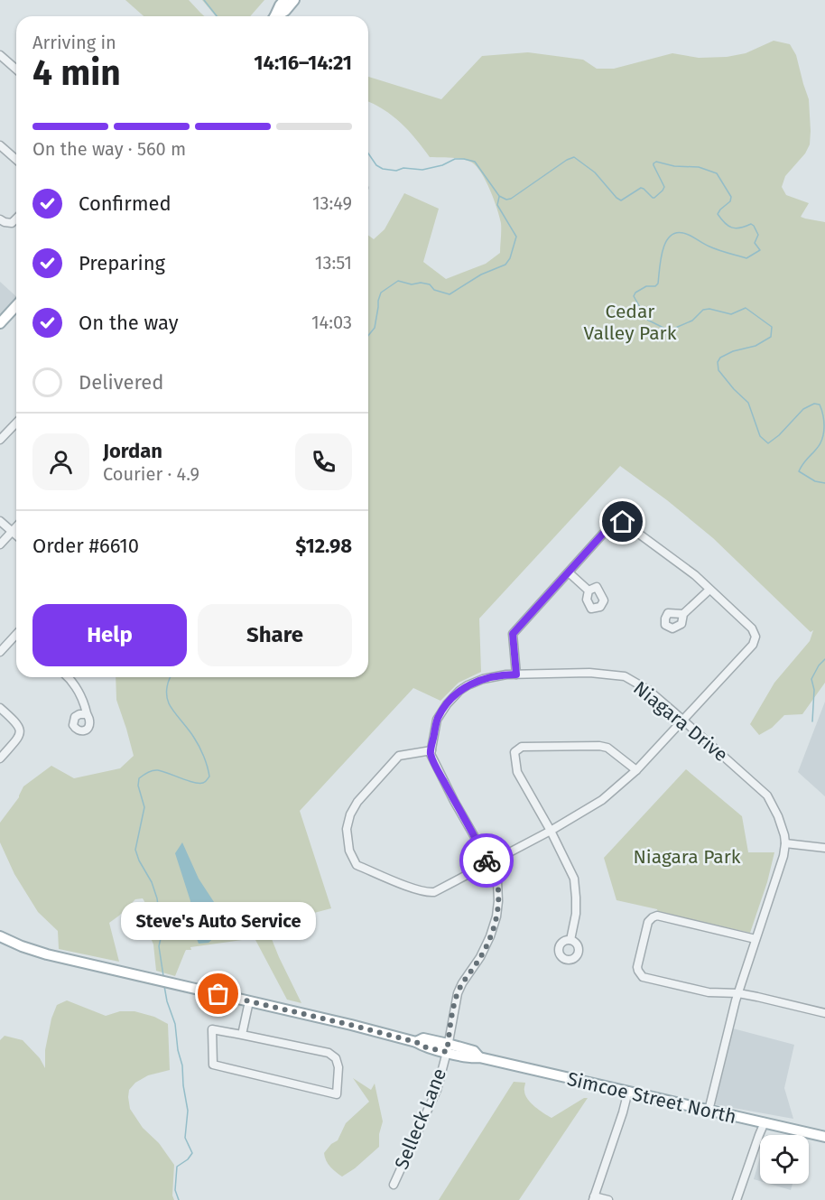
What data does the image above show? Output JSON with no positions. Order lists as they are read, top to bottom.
{
  "streets": {
    "main road": ["Simcoe Street North"],
    "street": ["Niagara Drive", "Selleck Lane"]
  },
  "crossings": [
    ["Niagara Drive", "Simcoe Street North"],
    ["Simcoe Street North", "Selleck Lane"]
  ],
  "parks": ["Cedar Valley Park", "Niagara Park"],
  "places": ["Steve's Auto Service"],
  "page": {
    "heading": ["4 min", "Arriving in", "14:16–14:21"],
    "panel": [
      "Jordan",
      "Courier · 4.9",
      "Order #6610",
      "$12.98"
    ],
    "bar": "On the way · 560 m",
    "list": [
      ["Confirmed", "13:49"],
      ["Preparing", "13:51"],
      ["On the way", "14:03"],
      "Delivered"
    ],
    "buttons": ["Help", "Share"],
    "bubble": "Steve's Auto Service"
  }
}
